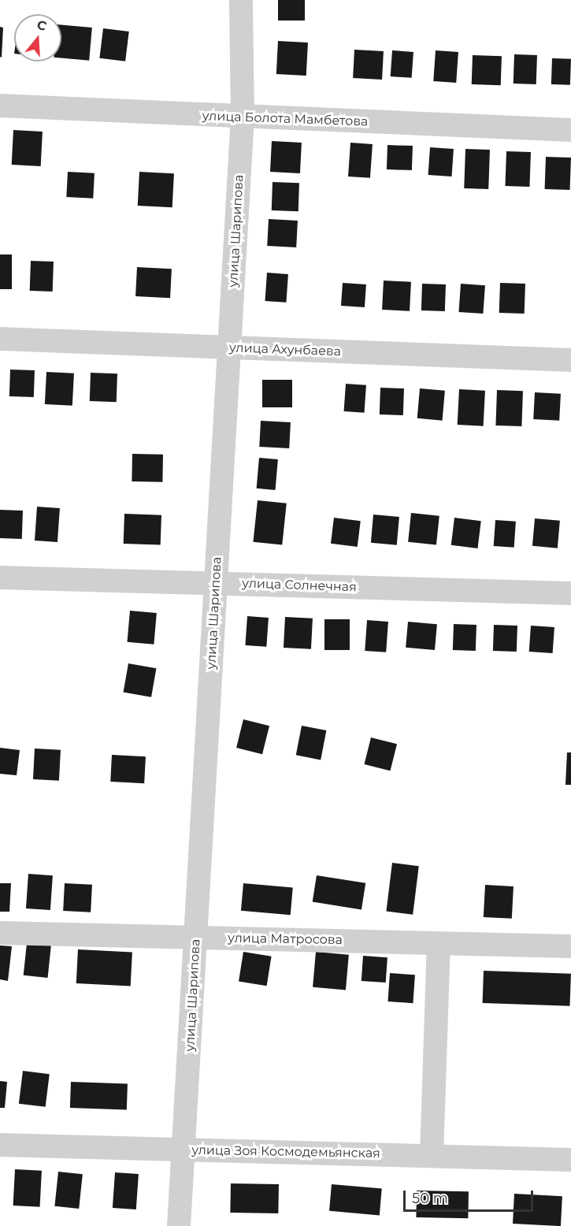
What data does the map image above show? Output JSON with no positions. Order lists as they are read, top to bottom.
{
  "streets": {
    "street": [
      "улица Болота Мамбетова",
      "улица Шарипова",
      "улица Ахунбаева",
      "улица Солнечная",
      "улица Матросова",
      "улица Зоя Космодемьянская"
    ]
  },
  "crossings": [
    ["улица Болота Мамбетова", "улица Шарипова"],
    ["улица Шарипова", "улица Ахунбаева"],
    ["улица Шарипова", "улица Солнечная"],
    ["улица Шарипова", "улица Матросова"],
    ["улица Шарипова", "улица Зоя Космодемьянская"]
  ],
  "scale_bar": "50 m",
  "north": "top"
}
